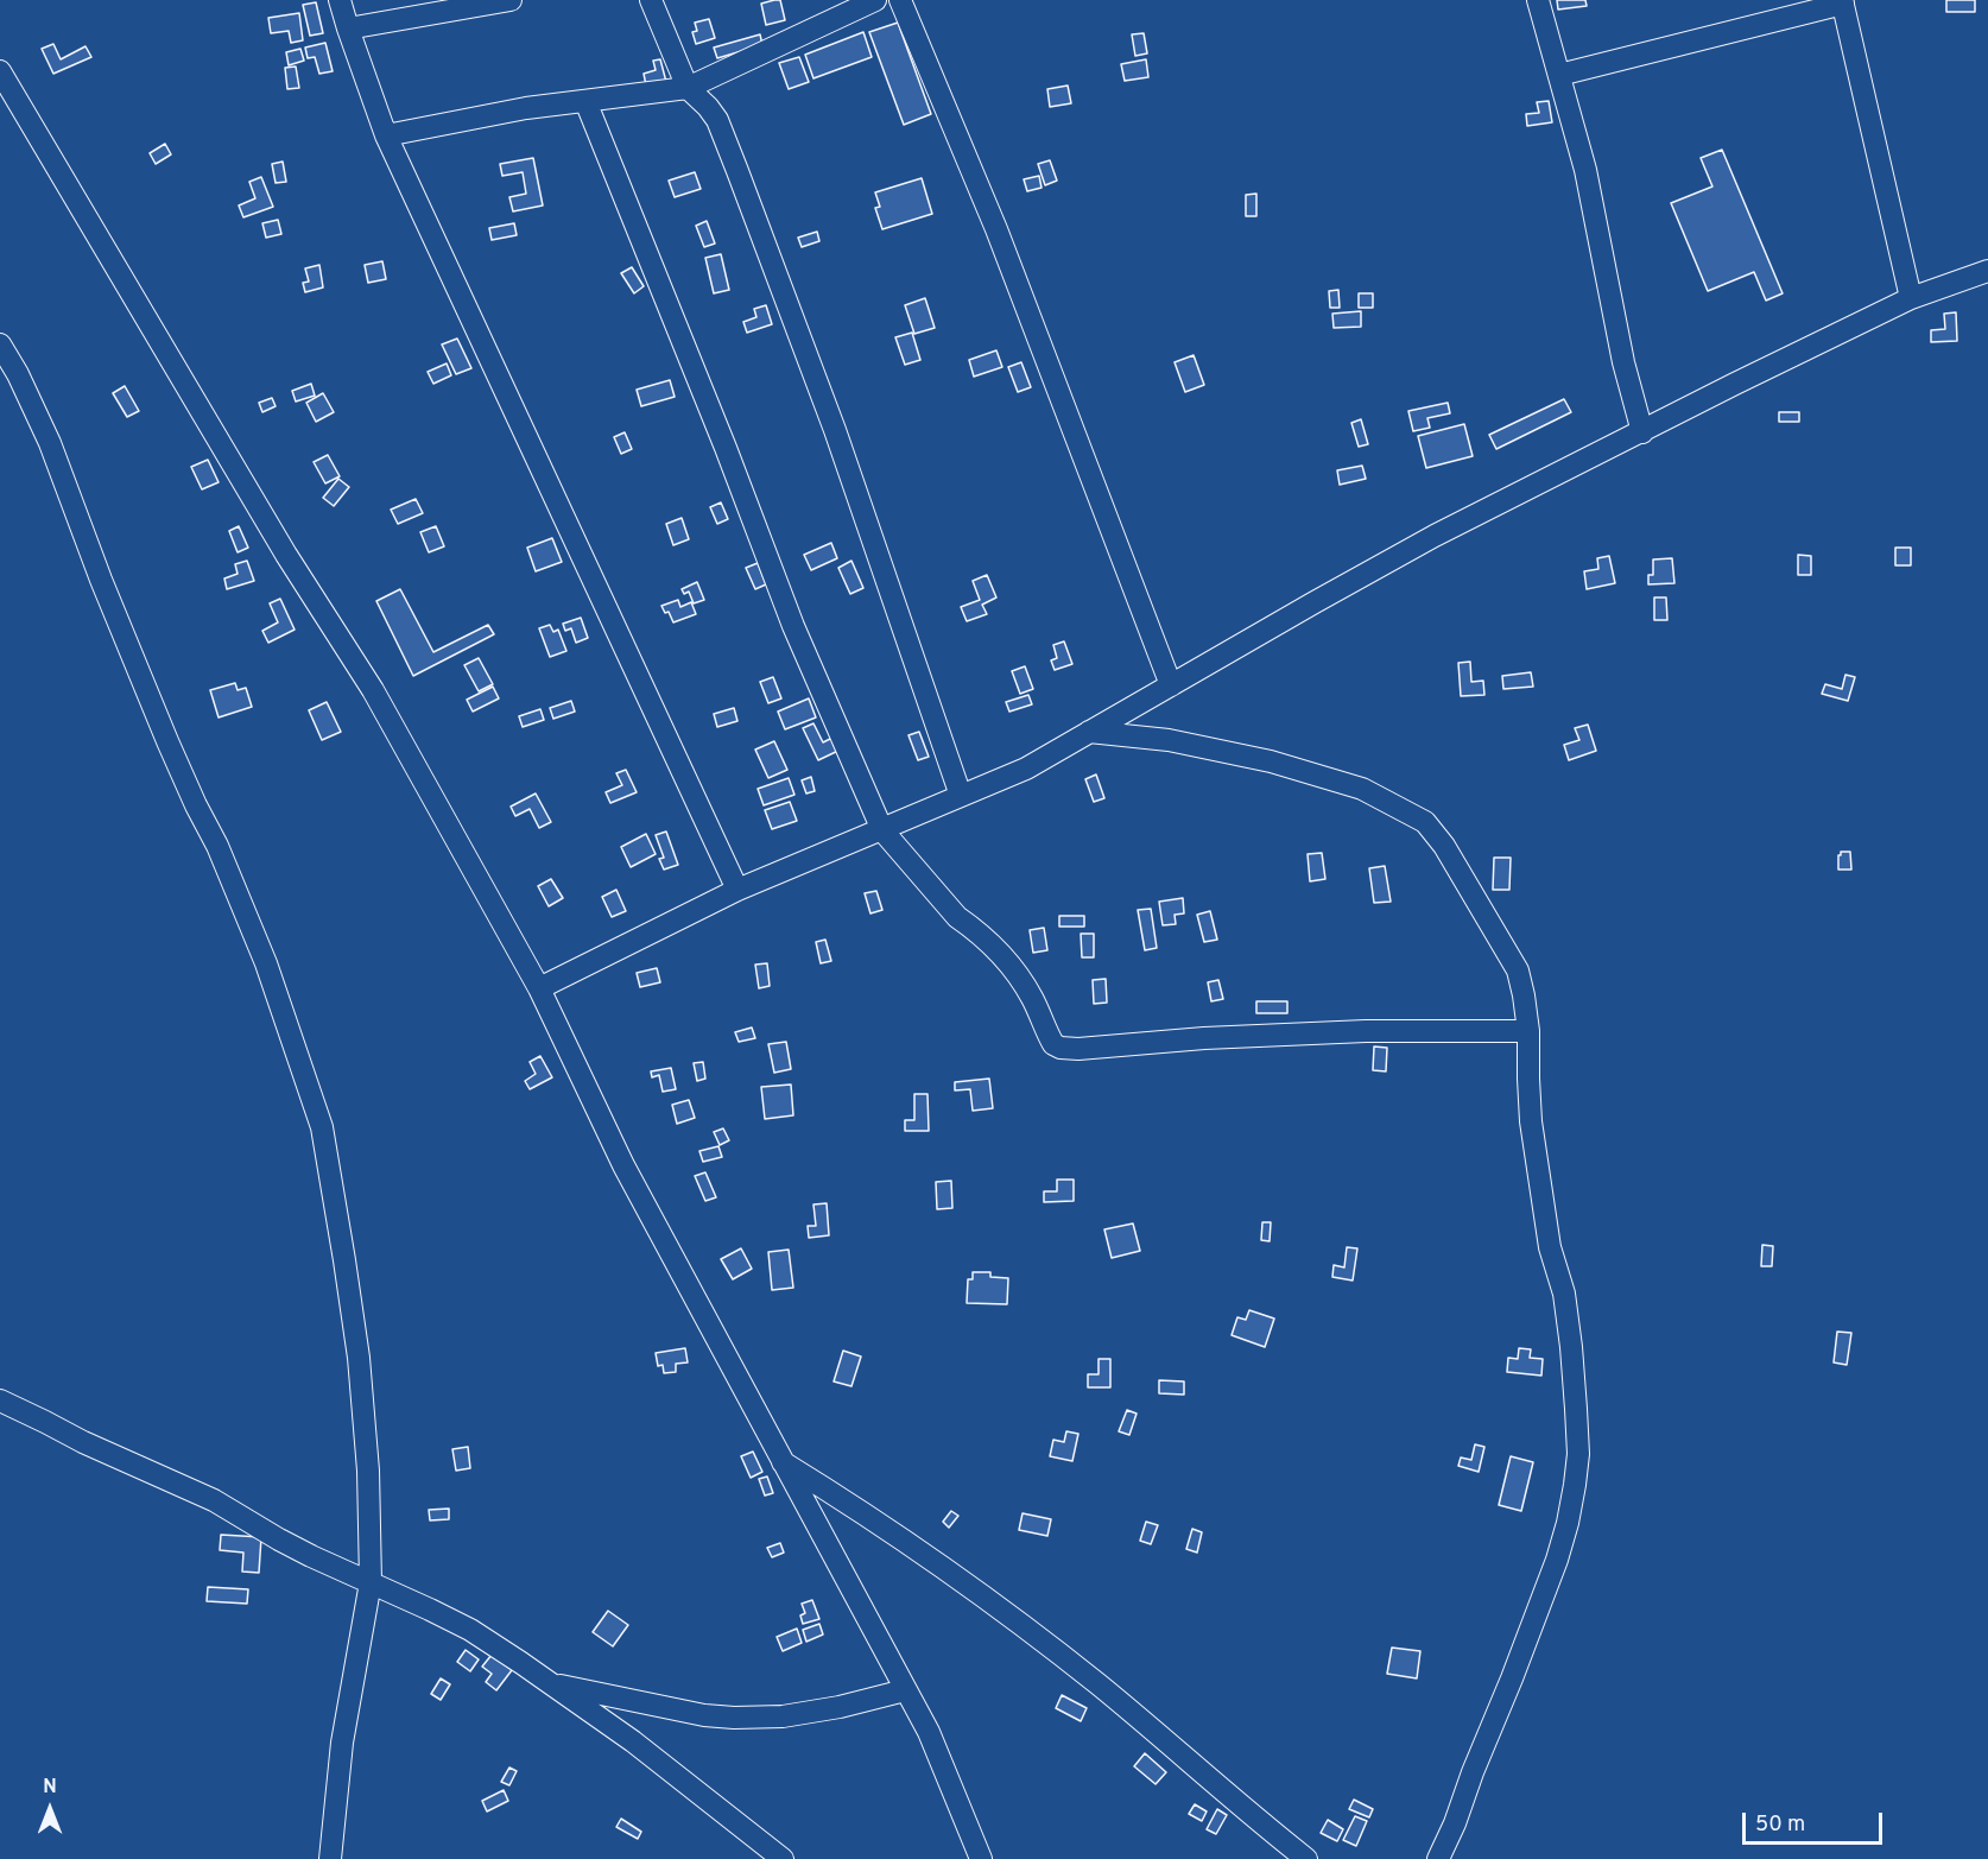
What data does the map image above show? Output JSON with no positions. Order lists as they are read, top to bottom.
{
  "scale_bar": "50 m",
  "north": "top"
}
